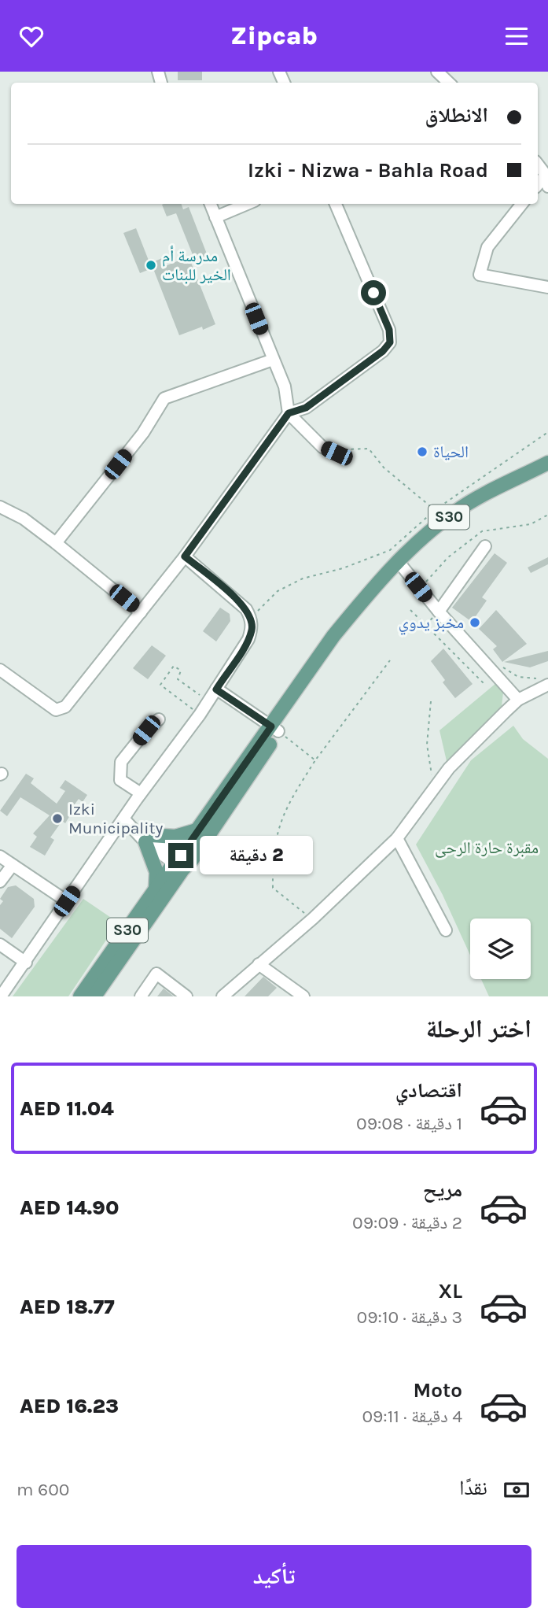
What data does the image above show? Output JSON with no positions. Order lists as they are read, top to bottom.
{
  "streets": {
    "main road": ["S30"]
  },
  "parks": ["مقبرة حارة الرحى"],
  "places": [
    "مدرسة أم الخير للبنات",
    "الحياة",
    "مخبز يدوي",
    "Izki Municipality"
  ],
  "page": {
    "header": "Zipcab",
    "banner": ["الانطلاق", "Izki - Nizwa - Bahla Road"],
    "bubble": "2 دقيقة",
    "heading": "اختر الرحلة",
    "list": [
      {
        "name": "اقتصادي",
        "note": "1 دقيقة · 09:08",
        "value": "AED 11.04"
      },
      {
        "name": "مريح",
        "note": "2 دقيقة · 09:09",
        "value": "AED 14.90"
      },
      {
        "name": "XL",
        "note": "3 دقيقة · 09:10",
        "value": "AED 18.77"
      },
      {
        "name": "Moto",
        "note": "4 دقيقة · 09:11",
        "value": "AED 16.23"
      }
    ],
    "pay": ["نقدًا", "600 m"],
    "buttons": "تأكيد"
  }
}
